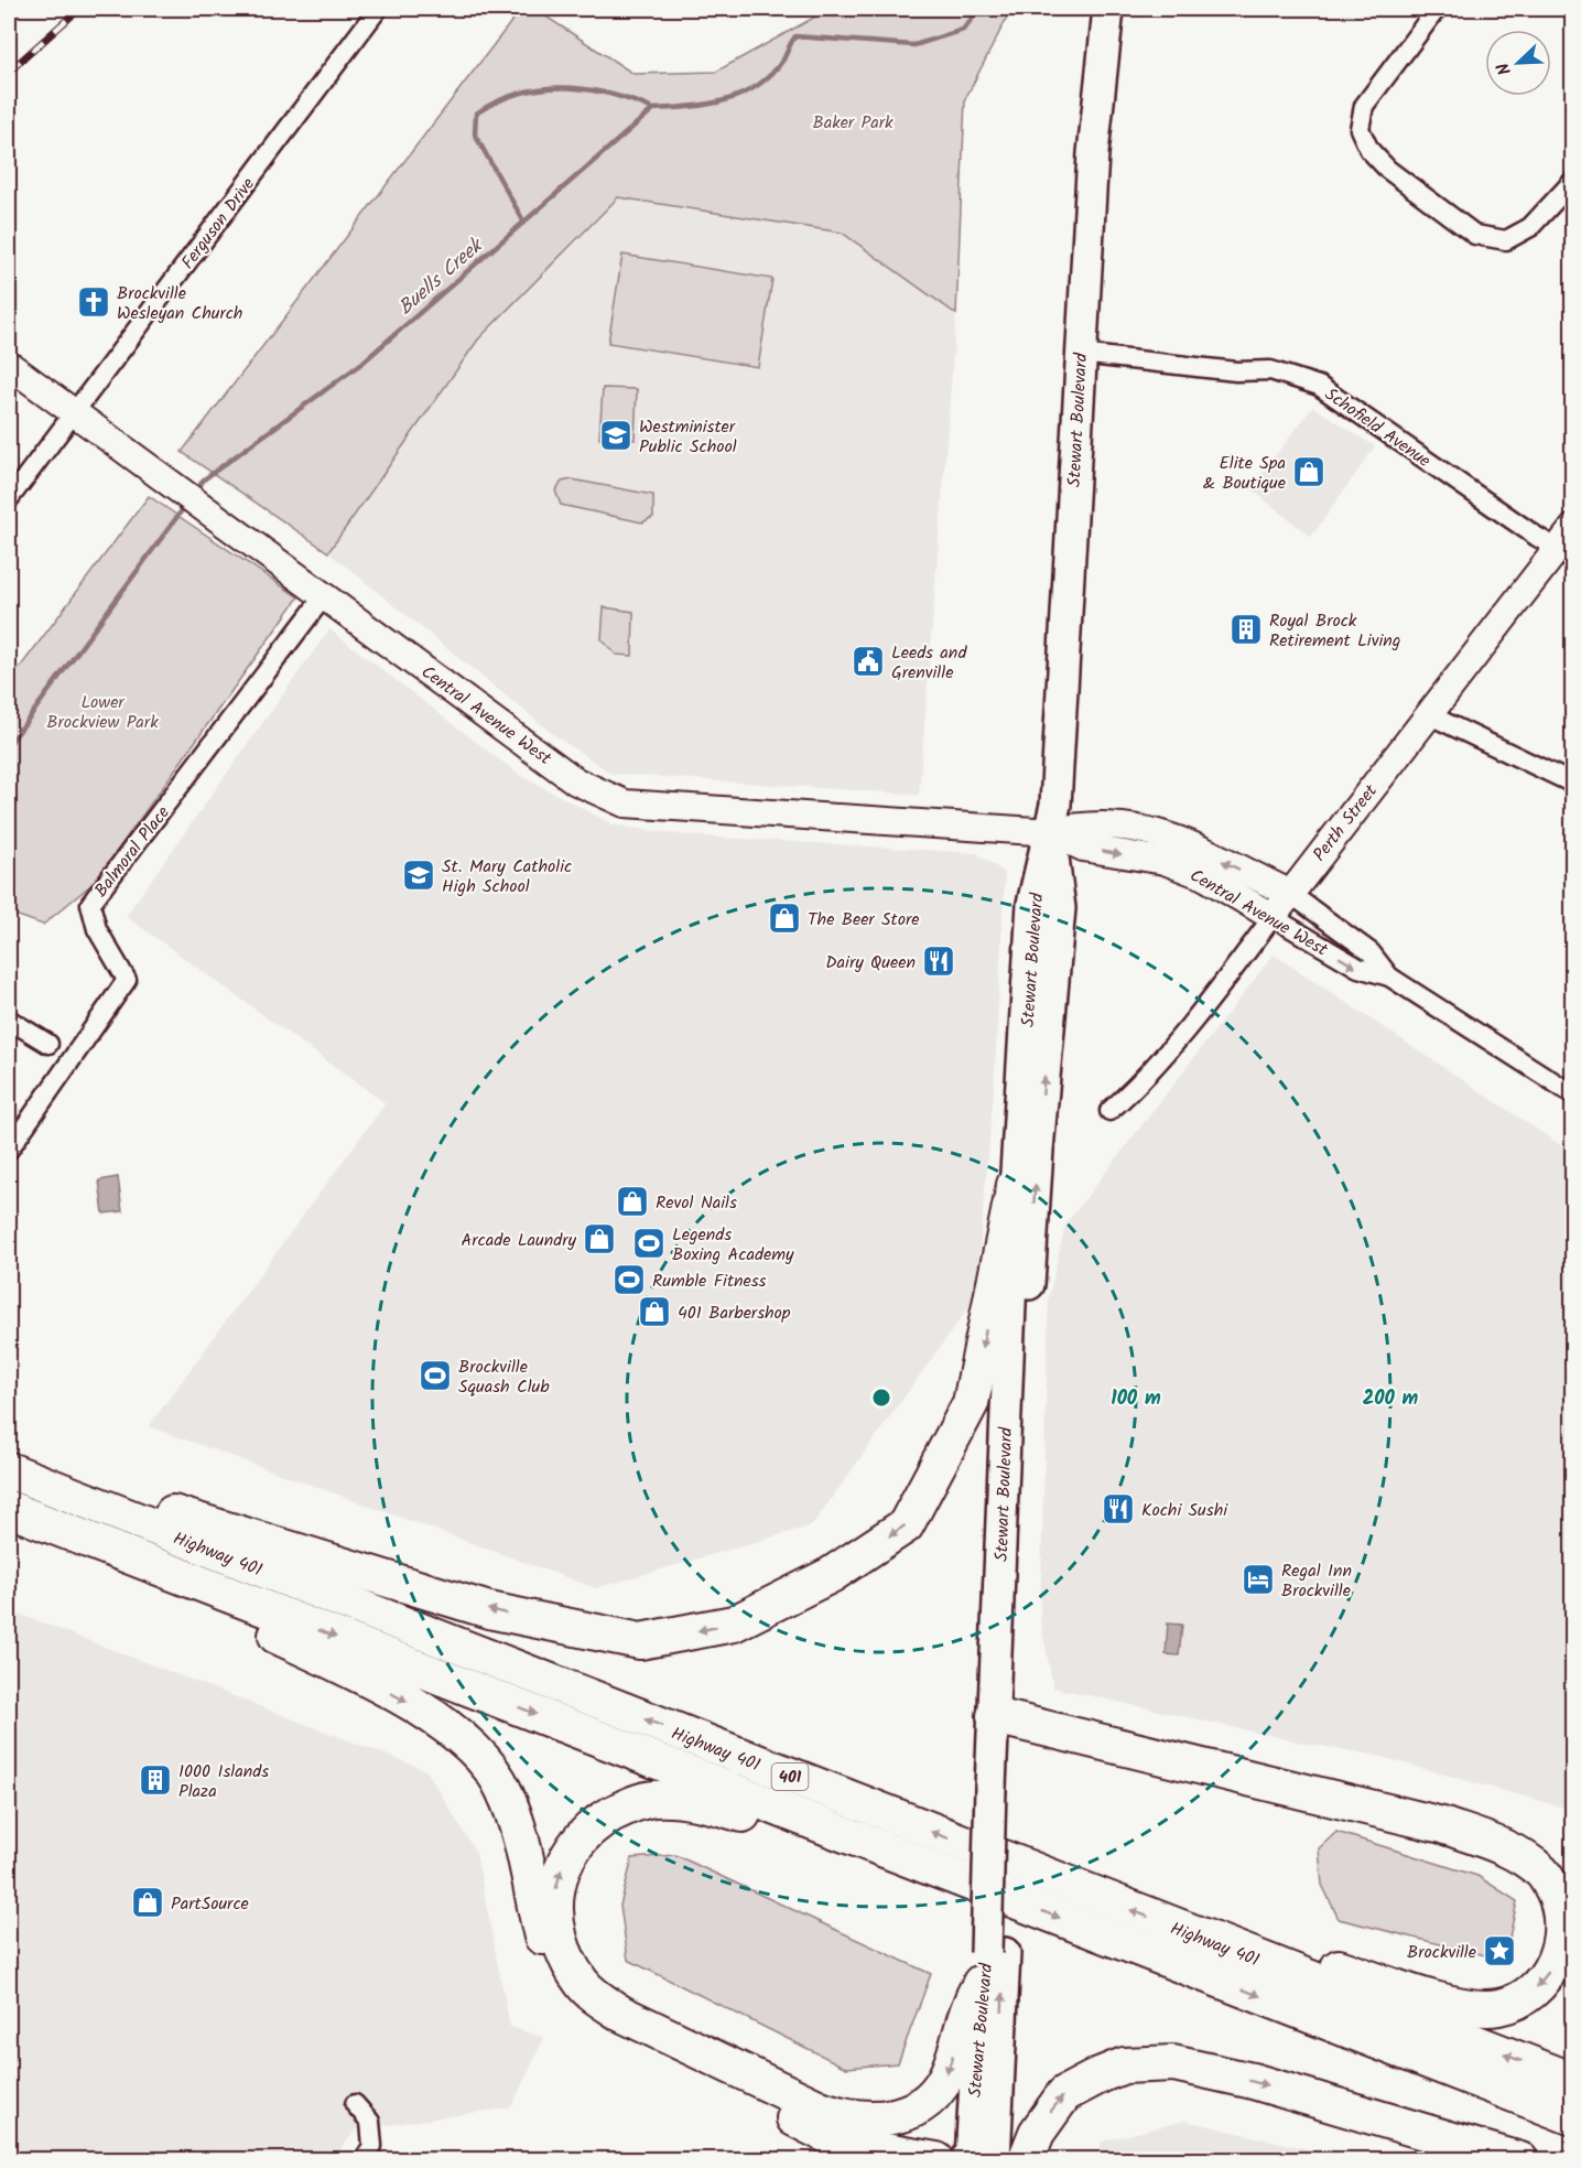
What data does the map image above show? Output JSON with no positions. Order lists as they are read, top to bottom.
{
  "streets": {
    "highway": ["Highway 401", "401"],
    "main road": ["Stewart Boulevard"],
    "street": [
      "Ferguson Drive",
      "Schofield Avenue",
      "Central Avenue West",
      "Perth Street",
      "Balmoral Place"
    ]
  },
  "crossings": [
    ["Ferguson Drive", "Central Avenue West"],
    ["Stewart Boulevard", "Schofield Avenue"],
    ["Stewart Boulevard", "Central Avenue West"],
    ["Schofield Avenue", "Perth Street"],
    ["Central Avenue West", "Perth Street"],
    ["Central Avenue West", "Balmoral Place"]
  ],
  "water": ["Buells Creek"],
  "parks": ["Baker Park", "Lower Brockview Park"],
  "places": {
    "church": ["Brockville Wesleyan Church"],
    "school or university": ["Westminister Public School", "St. Mary Catholic High School"],
    "shop": [
      "Elite Spa & Boutique",
      "The Beer Store",
      "Revol Nails",
      "Arcade Laundry",
      "401 Barbershop",
      "PartSource"
    ],
    "building": ["Royal Brock Retirement Living", "1000 Islands Plaza"],
    "public building": ["Leeds and Grenville"],
    "restaurant": ["Dairy Queen", "Kochi Sushi"],
    "sports": ["Legends Boxing Academy", "Rumble Fitness", "Brockville Squash Club"],
    "hotel": ["Regal Inn Brockville"],
    "place": ["Brockville"]
  },
  "north": "bottom left",
  "rings": ["100 m", "200 m"]
}
